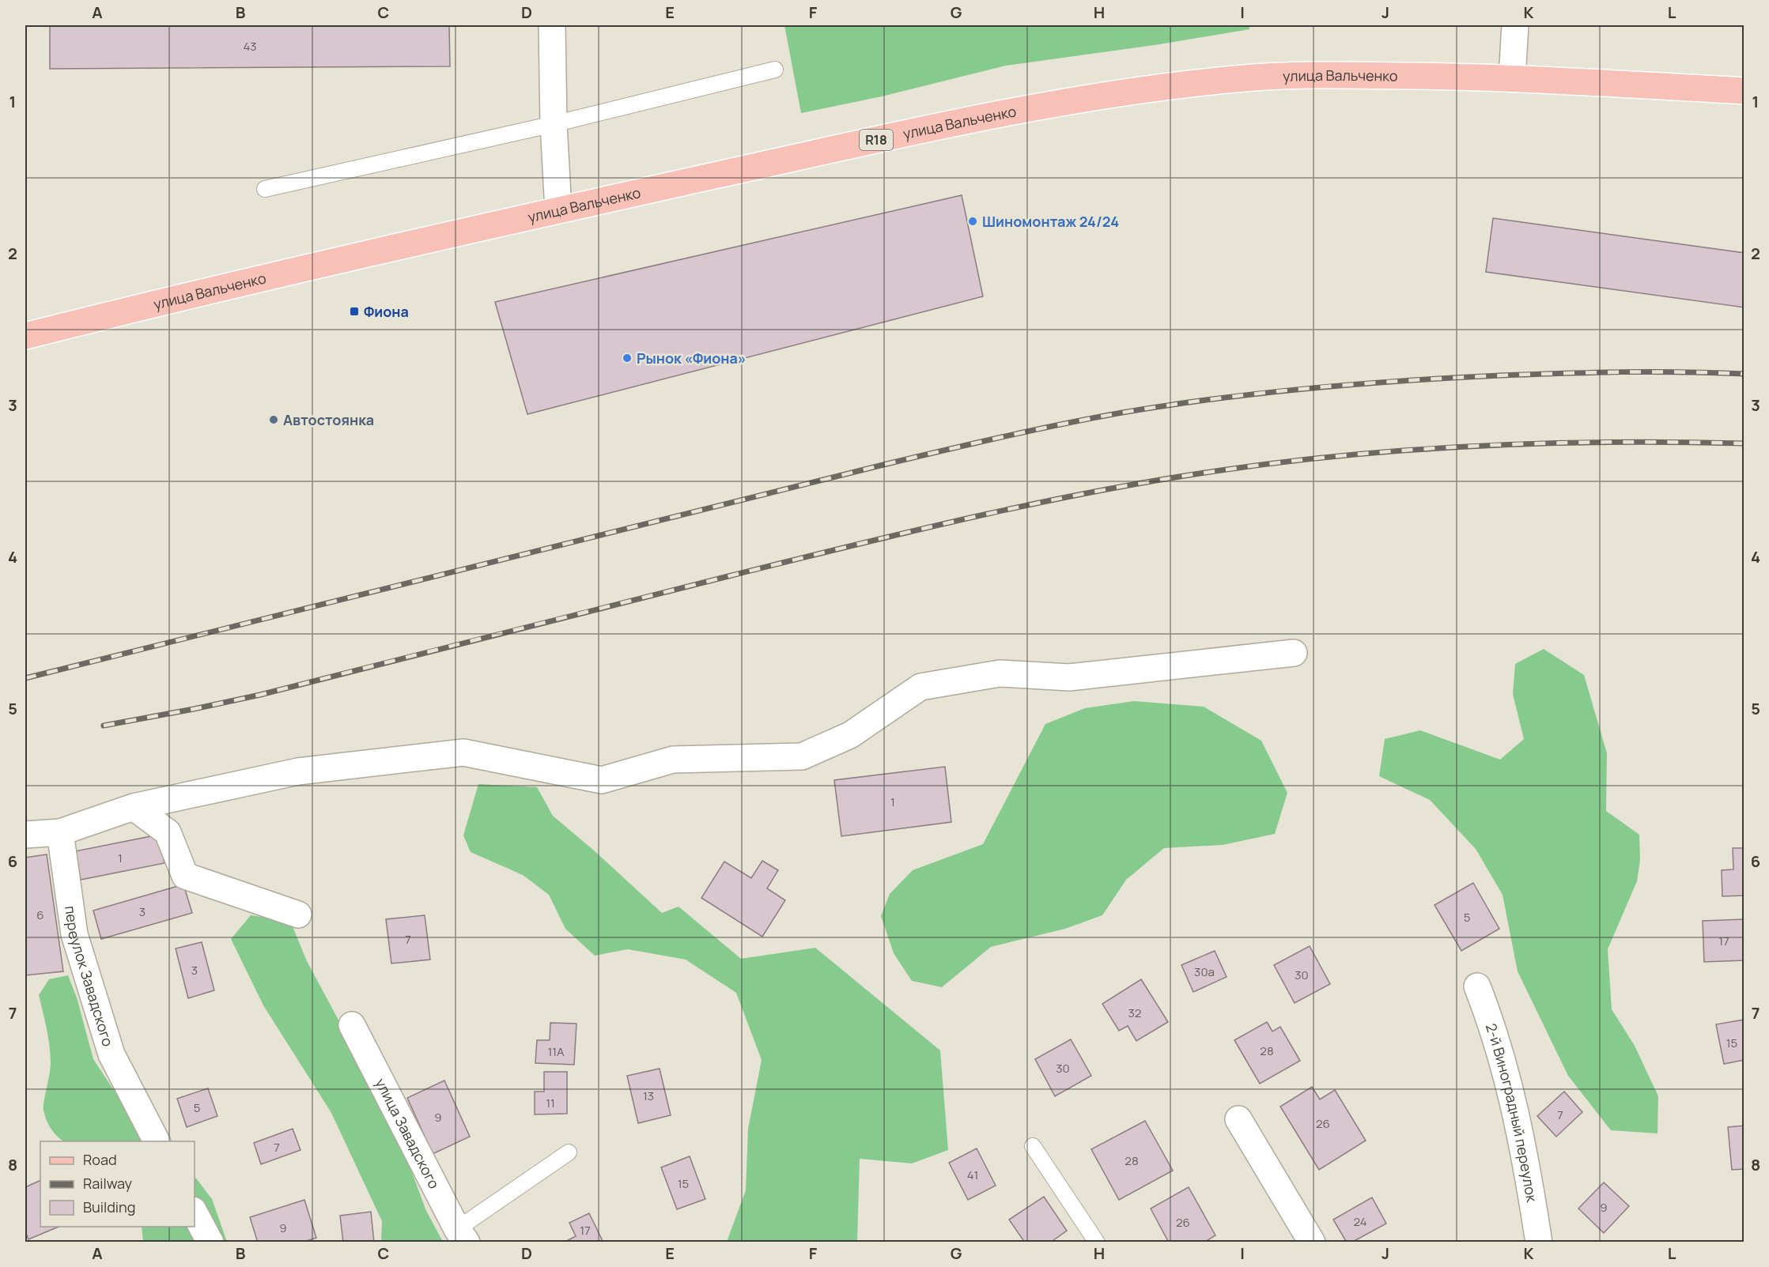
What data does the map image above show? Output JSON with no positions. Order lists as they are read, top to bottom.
{
  "streets": {
    "main road": ["улица Вальченко", "R18"],
    "street": ["переулок Завадского", "2-й Виноградный переулок", "улица Завадского"]
  },
  "places": {
    "other": ["Шиномонтаж 24/24", "Рынок «Фиона»", "Автостоянка"],
    "transit": ["Фиона"]
  },
  "house_numbers": [
    "43",
    "1",
    "1",
    "3",
    "6",
    "5",
    "7",
    "17",
    "3",
    "30а",
    "30",
    "32",
    "15",
    "28",
    "11А",
    "30",
    "13",
    "11",
    "5",
    "7",
    "9",
    "26",
    "7",
    "28",
    "41",
    "15",
    "9",
    "24",
    "26",
    "9",
    "17"
  ],
  "legend": ["Road", "Railway", "Building"],
  "grid": {
    "columns": [
      "A",
      "B",
      "C",
      "D",
      "E",
      "F",
      "G",
      "H",
      "I",
      "J",
      "K",
      "L"
    ],
    "rows": [
      "1",
      "2",
      "3",
      "4",
      "5",
      "6",
      "7",
      "8"
    ]
  }
}
